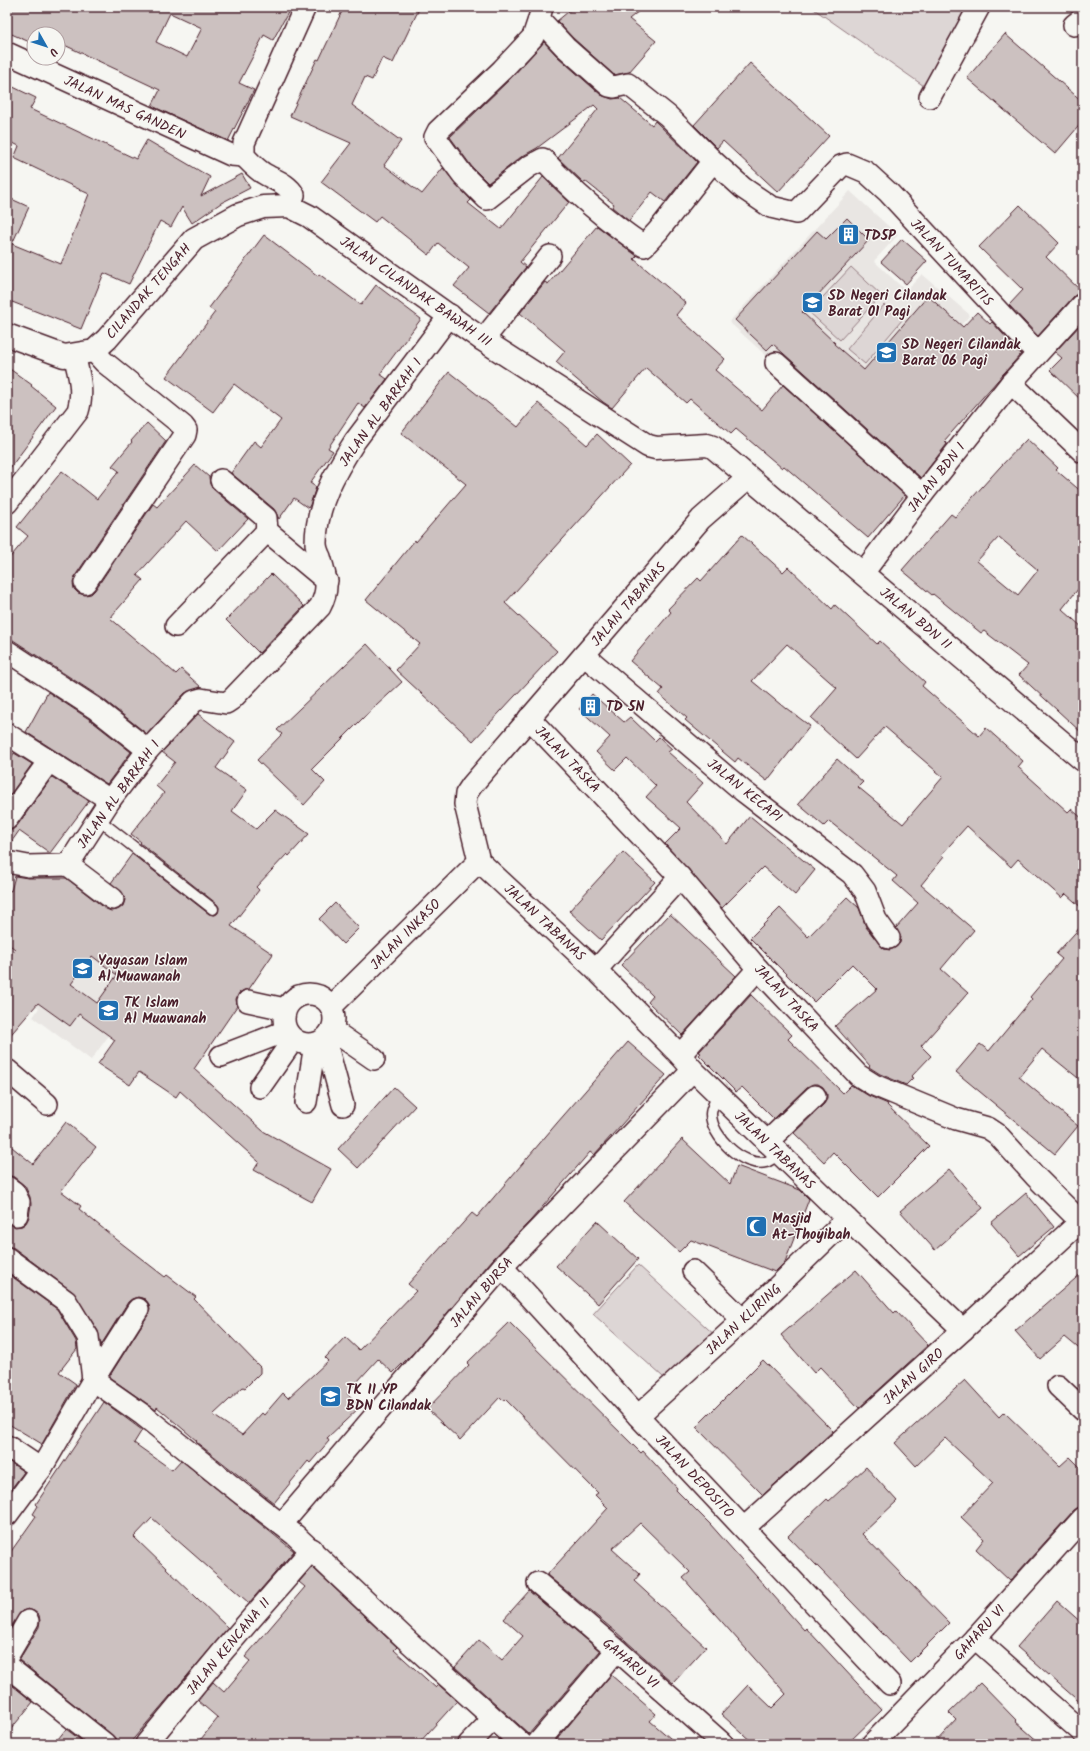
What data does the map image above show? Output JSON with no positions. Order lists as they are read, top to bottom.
{
  "streets": {
    "street": [
      "JALAN MAS GANDEN",
      "JALAN TUMARITIS",
      "CILANDAK TENGAH",
      "JALAN CILANDAK BAWAH III",
      "JALAN AL BARKAH I",
      "JALAN BDN I",
      "JALAN TABANAS",
      "JALAN BDN II",
      "JALAN TASKA",
      "JALAN KECAPI",
      "JALAN INKASO",
      "JALAN BURSA",
      "JALAN KLIRING",
      "JALAN GIRO",
      "JALAN DEPOSITO",
      "GAHARU VI",
      "JALAN KENCANA II"
    ]
  },
  "crossings": [
    ["JALAN TUMARITIS", "JALAN BDN I"],
    ["CILANDAK TENGAH", "JALAN CILANDAK BAWAH III"],
    ["JALAN CILANDAK BAWAH III", "JALAN AL BARKAH I"],
    ["JALAN CILANDAK BAWAH III", "JALAN TABANAS"],
    ["JALAN CILANDAK BAWAH III", "JALAN BDN II"],
    ["JALAN BDN I", "JALAN BDN II"],
    ["JALAN TABANAS", "JALAN BDN II"],
    ["JALAN TABANAS", "JALAN TASKA"],
    ["JALAN TABANAS", "JALAN KECAPI"],
    ["JALAN TABANAS", "JALAN INKASO"],
    ["JALAN TABANAS", "JALAN BURSA"],
    ["JALAN TABANAS", "JALAN KLIRING"],
    ["JALAN TABANAS", "JALAN GIRO"],
    ["JALAN TASKA", "JALAN BURSA"],
    ["JALAN TASKA", "JALAN GIRO"],
    ["JALAN BURSA", "JALAN DEPOSITO"],
    ["JALAN KLIRING", "JALAN DEPOSITO"],
    ["JALAN GIRO", "JALAN DEPOSITO"]
  ],
  "places": {
    "building": ["TD5P", "TD 5N"],
    "school or university": [
      "SD Negeri Cilandak Barat 01 Pagi",
      "SD Negeri Cilandak Barat 06 Pagi",
      "Yayasan Islam Al Muawanah",
      "TK Islam Al Muawanah",
      "TK II YP BDN Cilandak"
    ],
    "mosque": ["Masjid At-Thoyibah"]
  },
  "north": "bottom right"
}
